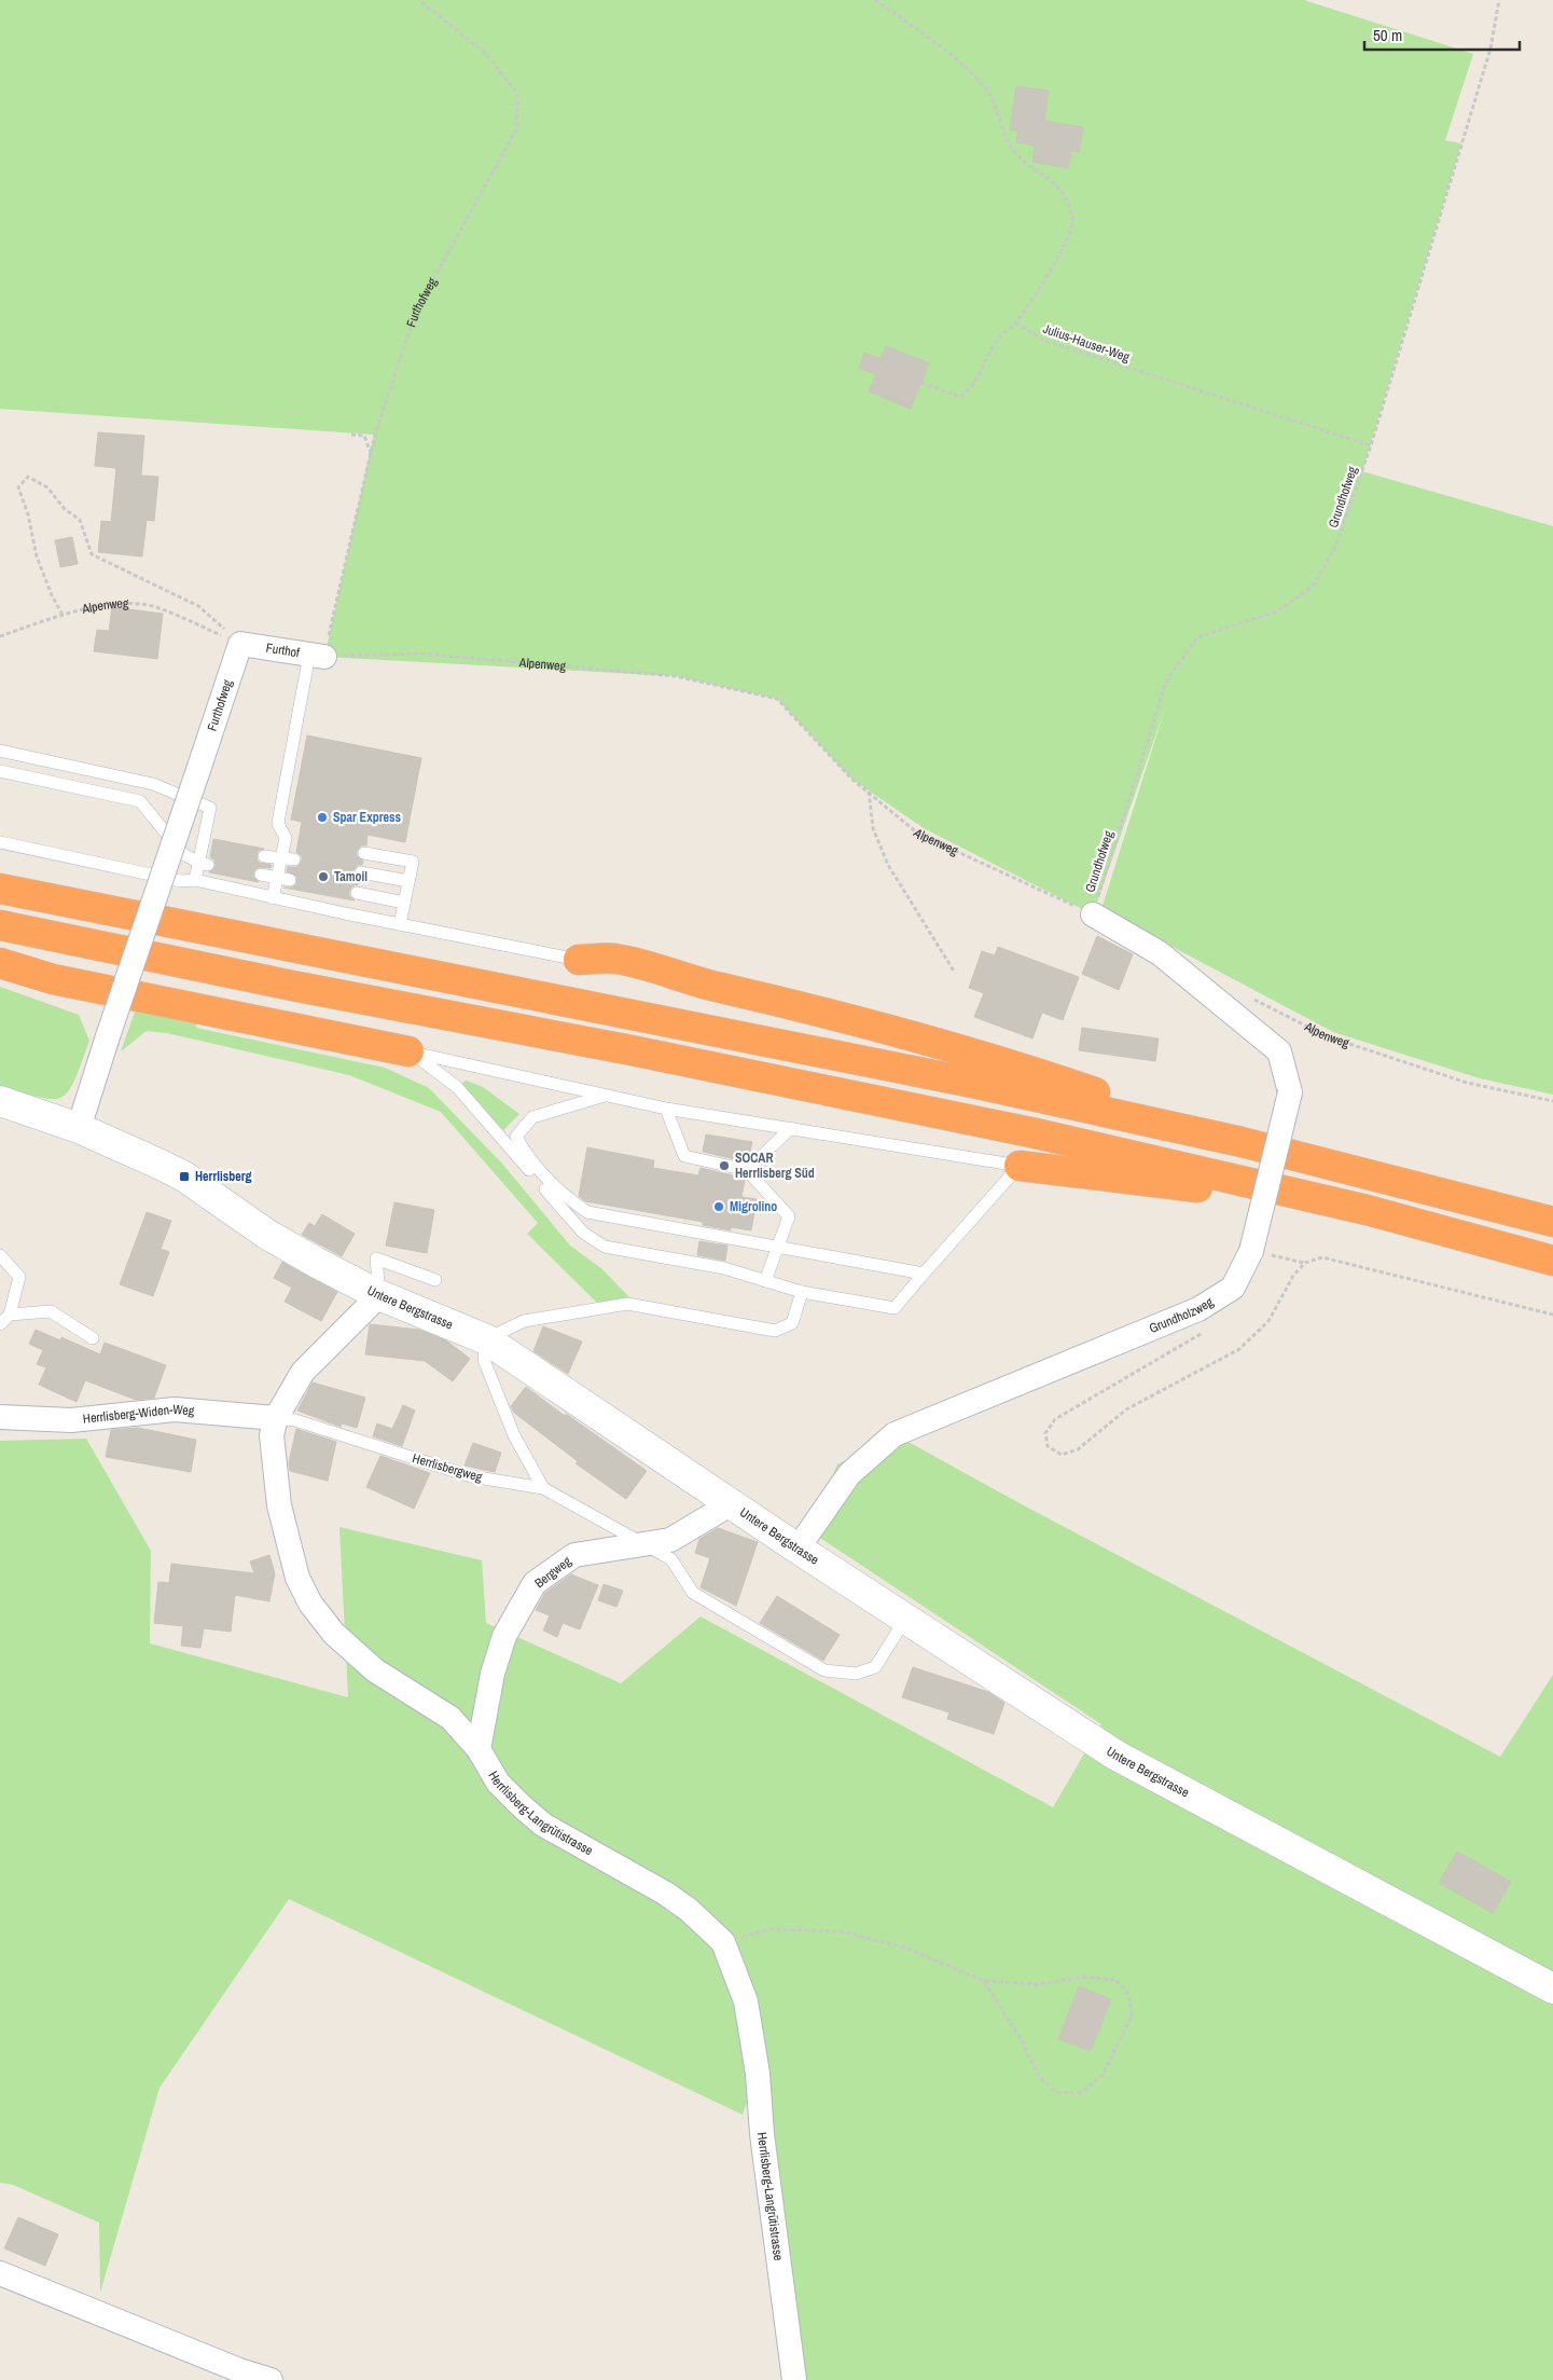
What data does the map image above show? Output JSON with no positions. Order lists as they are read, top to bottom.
{
  "streets": {
    "main road": ["Untere Bergstrasse"],
    "street": [
      "Furthofweg",
      "Furthof",
      "Grundholzweg",
      "Herrlisberg-Widen-Weg",
      "Bergweg",
      "Herrlisberg-Langrütistrasse"
    ],
    "lane": ["Herrlisbergweg"],
    "path": ["Julius-Hauser-Weg", "Grundhofweg", "Alpenweg"]
  },
  "crossings": [
    ["Furthofweg", "Alpenweg"],
    ["Furthofweg", "Furthof"],
    ["Furthofweg", "Untere Bergstrasse"],
    ["Julius-Hauser-Weg", "Grundhofweg"],
    ["Grundhofweg", "Alpenweg"],
    ["Grundhofweg", "Grundholzweg"],
    ["Alpenweg", "Furthof"],
    ["Alpenweg", "Grundholzweg"],
    ["Untere Bergstrasse", "Grundholzweg"],
    ["Untere Bergstrasse", "Herrlisbergweg"],
    ["Untere Bergstrasse", "Bergweg"],
    ["Untere Bergstrasse", "Herrlisberg-Langrütistrasse"],
    ["Herrlisberg-Widen-Weg", "Herrlisbergweg"],
    ["Herrlisberg-Widen-Weg", "Herrlisberg-Langrütistrasse"],
    ["Herrlisbergweg", "Bergweg"],
    ["Herrlisbergweg", "Herrlisberg-Langrütistrasse"],
    ["Bergweg", "Herrlisberg-Langrütistrasse"]
  ],
  "places": {
    "other": [
      "Spar Express",
      "Tamoil",
      "SOCAR Herrlisberg Süd",
      "Migrolino"
    ],
    "transit": ["Herrlisberg"]
  },
  "scale_bar": "50 m"
}
